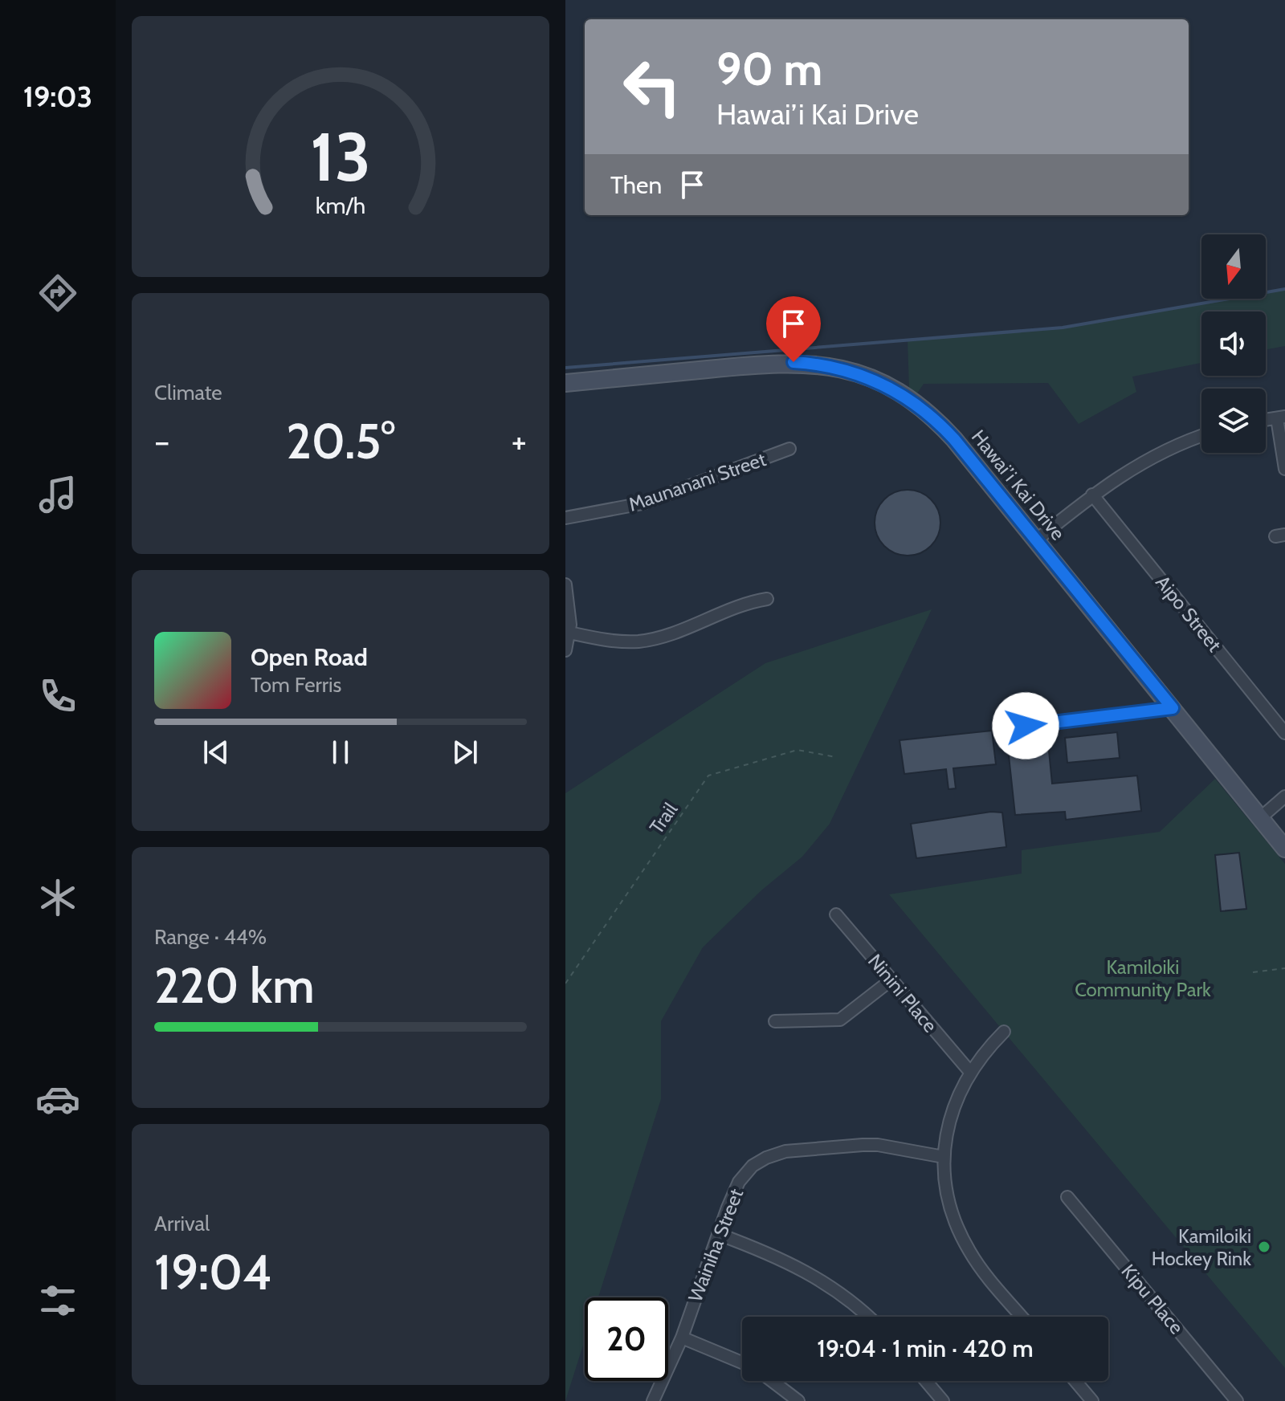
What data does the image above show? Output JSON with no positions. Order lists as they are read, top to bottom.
{
  "streets": {
    "main road": ["Hawai’i Kai Drive"],
    "street": [
      "Maunanani Street",
      "Aipo Street",
      "Ninini Place",
      "Wainiha Street",
      "Kipu Place"
    ],
    "path": ["Trail"]
  },
  "parks": ["Kamiloiki Community Park"],
  "places": ["Kamiloiki Hockey Rink"],
  "north": "bottom",
  "page": {
    "tabs": "19:03",
    "turn": ["90 m", "Hawai’i Kai Drive"],
    "then": "Then",
    "tile": [
      "Climate",
      ["Range · 44%", "220 km"],
      ["Arrival", "19:04"]
    ],
    "heat": ["−", "20.5°", "+"],
    "song": ["Open Road", "Tom Ferris"],
    "limit": "20",
    "trip": "19:04 · 1 min · 420 m",
    "gauge": ["13", "km/h"]
  }
}
